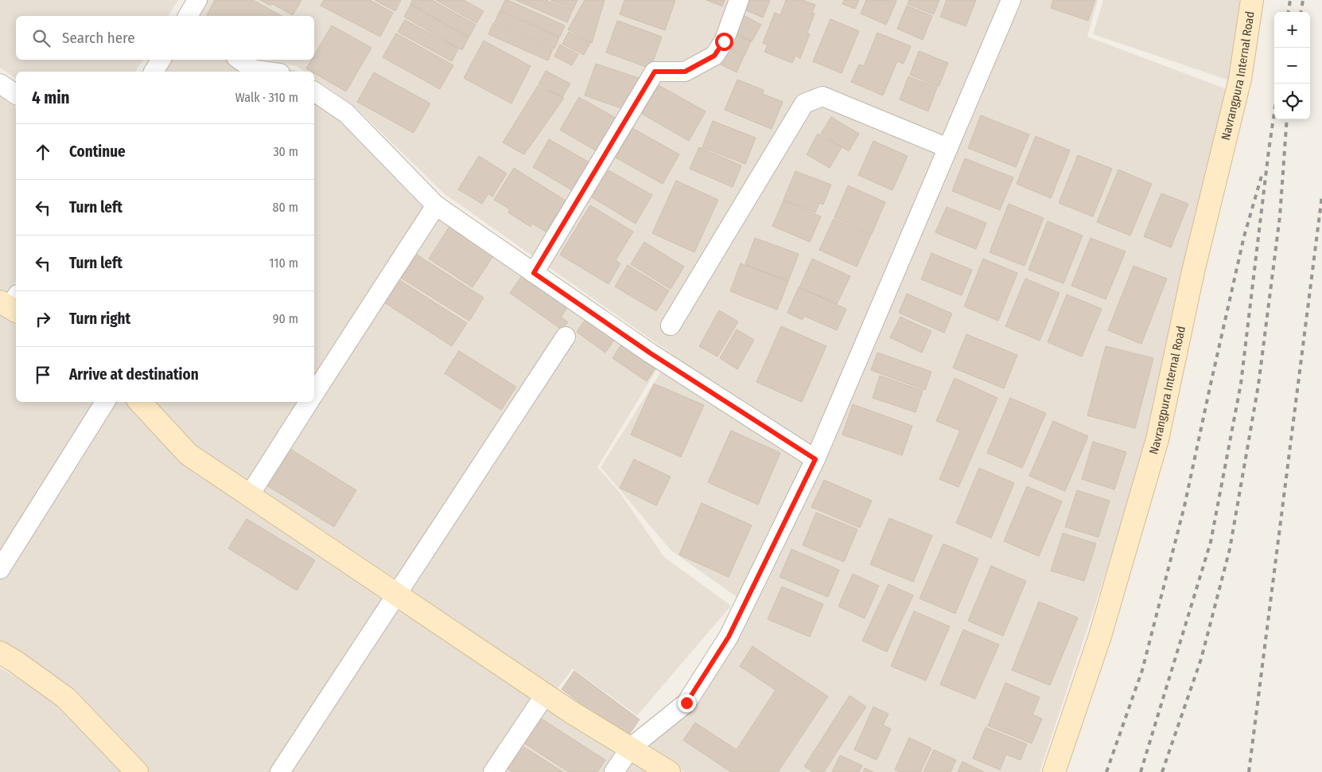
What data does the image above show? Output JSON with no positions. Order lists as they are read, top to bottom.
{
  "streets": {
    "street": ["Navrangpura Internal Road"]
  },
  "page": {
    "map_buttons": ["+", "−"],
    "search": "Search here",
    "heading": ["4 min", "Walk · 310 m"],
    "list": [
      ["Continue", "30 m"],
      ["Turn left", "80 m"],
      ["Turn left", "110 m"],
      ["Turn right", "90 m"],
      "Arrive at destination"
    ]
  }
}
